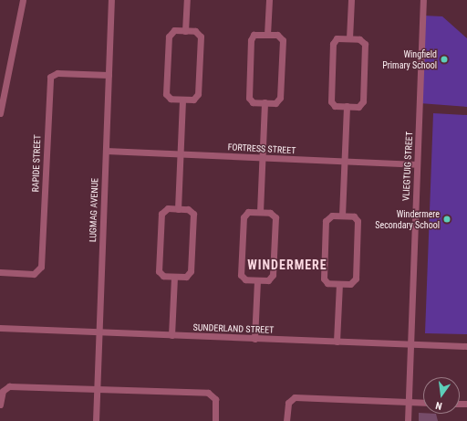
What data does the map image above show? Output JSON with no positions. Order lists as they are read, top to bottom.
{
  "streets": {
    "street": [
      "FORTRESS STREET",
      "RAPIDE STREET",
      "VLIEGTUIG STREET",
      "LUGMAG AVENUE",
      "SUNDERLAND STREET"
    ]
  },
  "crossings": [
    ["FORTRESS STREET", "VLIEGTUIG STREET"],
    ["FORTRESS STREET", "LUGMAG AVENUE"],
    ["RAPIDE STREET", "LUGMAG AVENUE"],
    ["VLIEGTUIG STREET", "SUNDERLAND STREET"],
    ["LUGMAG AVENUE", "SUNDERLAND STREET"]
  ],
  "districts": ["WINDERMERE"],
  "places": ["Wingfield Primary School", "Windermere Secondary School"],
  "north": "bottom"
}
